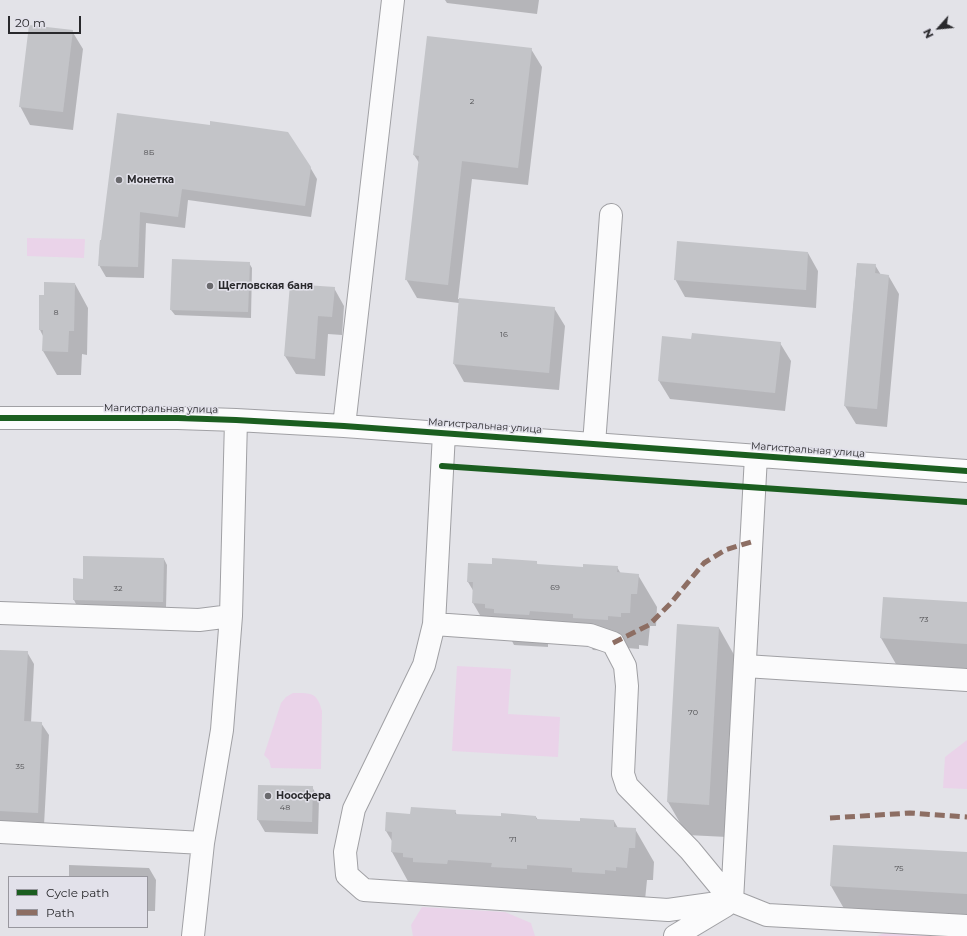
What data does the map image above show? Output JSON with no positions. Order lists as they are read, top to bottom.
{
  "streets": {
    "street": ["Магистральная улица"]
  },
  "places": ["Монетка", "Щегловская баня", "Ноосфера"],
  "house_numbers": [
    "2",
    "8Б",
    "8",
    "16",
    "69",
    "32",
    "73",
    "70",
    "35",
    "48",
    "71",
    "75"
  ],
  "legend": ["Cycle path", "Path"],
  "scale_bar": "20 m",
  "north": "bottom left"
}
